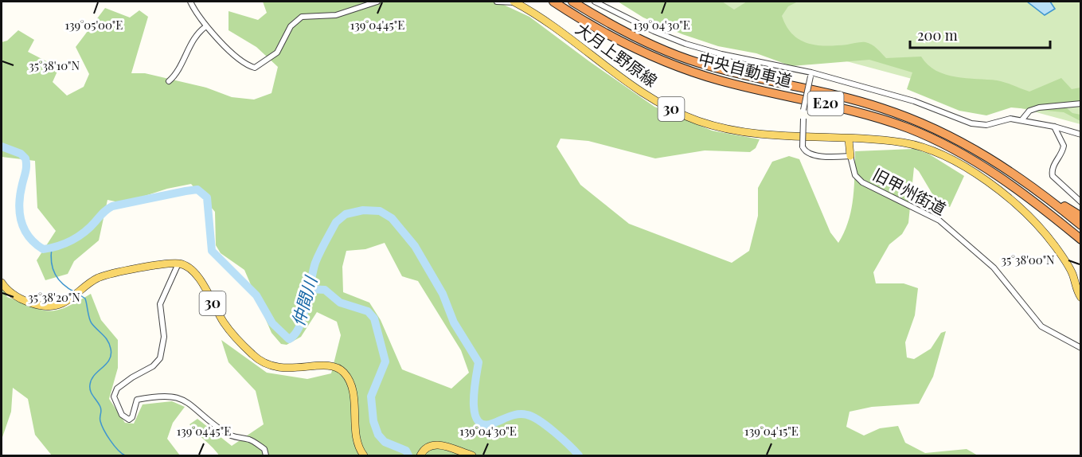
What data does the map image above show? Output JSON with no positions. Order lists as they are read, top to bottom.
{
  "streets": {
    "highway": ["中央自動車道", "E20"],
    "main road": ["大月上野原線", "30"],
    "street": ["旧甲州街道"]
  },
  "water": ["仲間川"],
  "scale_bar": "200 m",
  "coordinates": [
    "139°05'00\"E",
    "139°04'45\"E",
    "139°04'30\"E",
    "35°38'10\"N",
    "35°38'00\"N",
    "35°38'20\"N",
    "139°04'15\"E"
  ]
}
